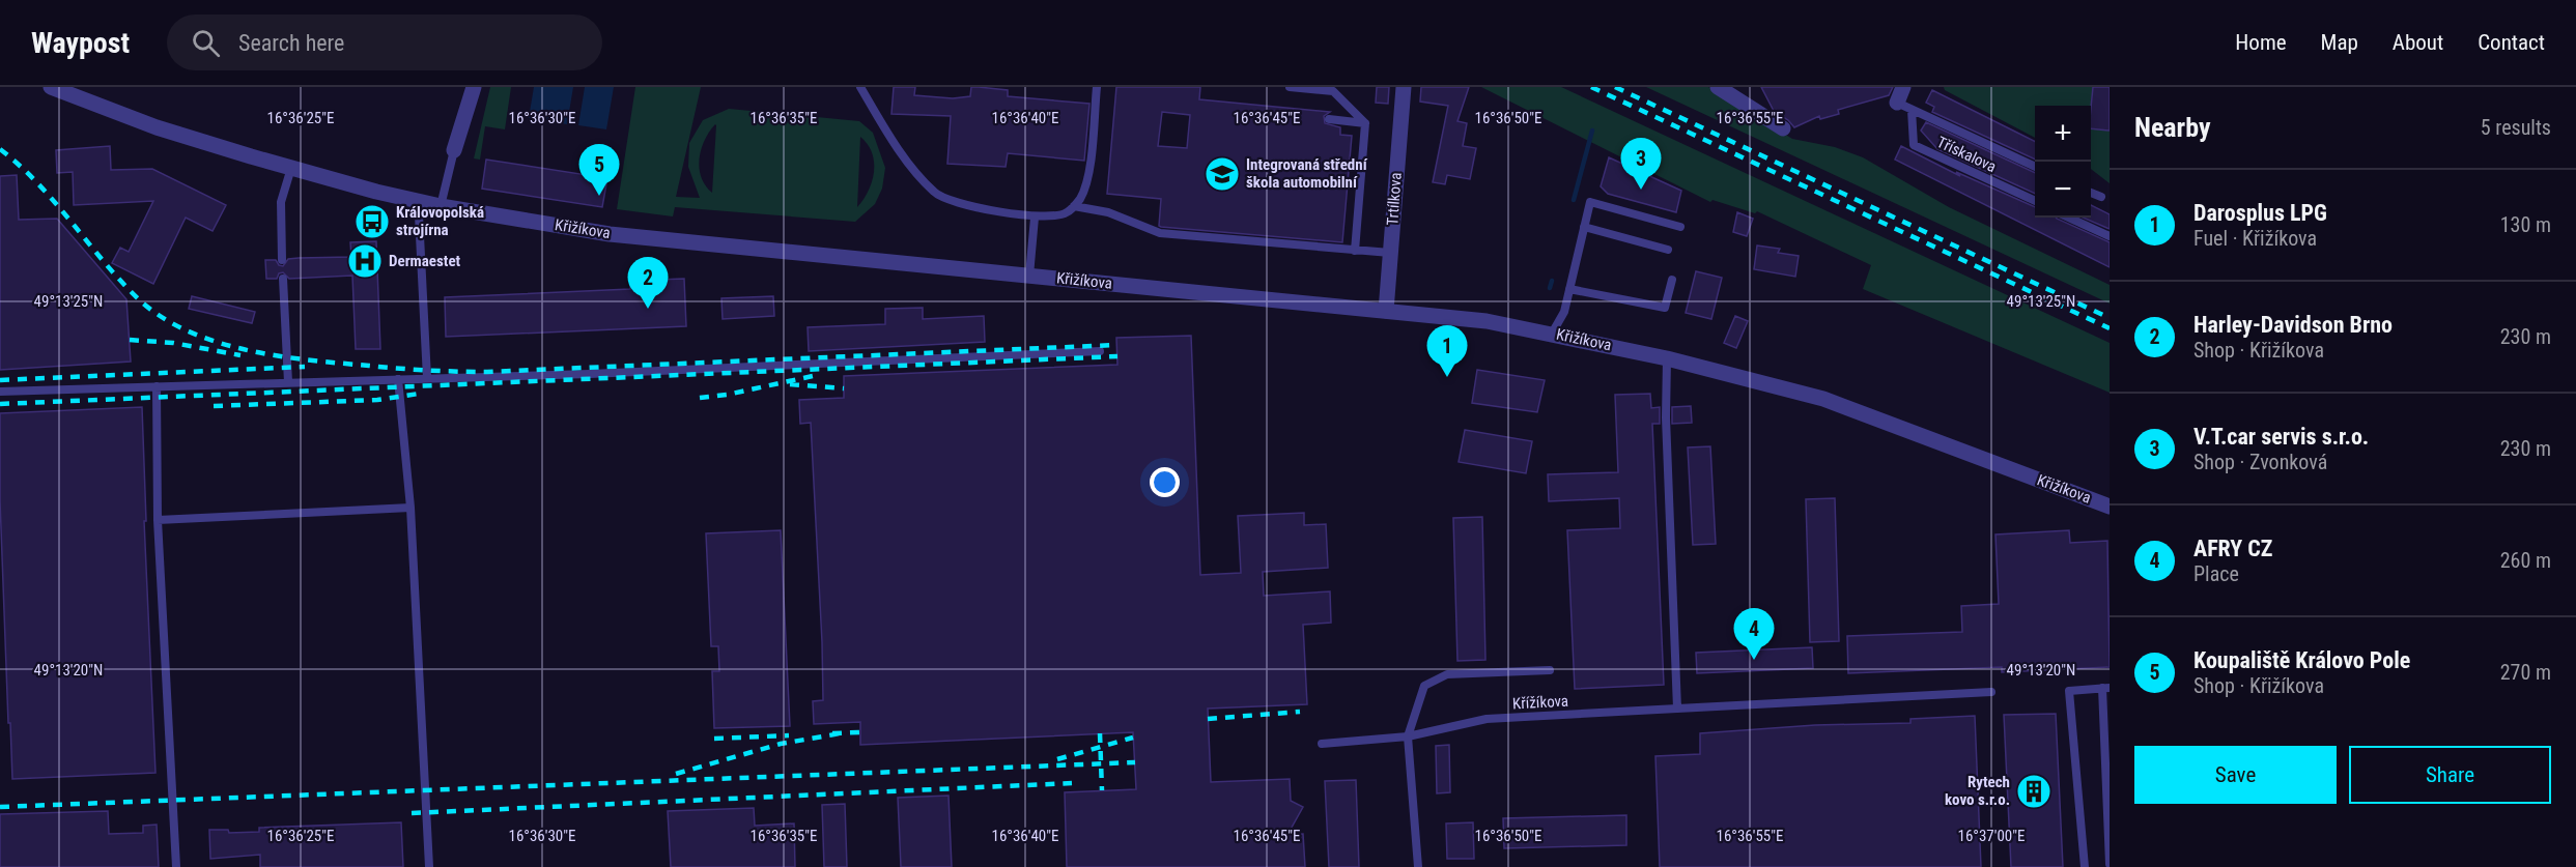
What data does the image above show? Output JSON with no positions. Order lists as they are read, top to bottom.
{
  "streets": {
    "street": ["Trtílkova", "Křižíkova"],
    "lane": ["Třískalova", "Křížíkova"]
  },
  "crossings": [
    ["Trtílkova", "Křižíkova"]
  ],
  "places": {
    "school or university": ["Integrovaná střední škola automobilní"],
    "bus stop": ["Královopolská strojírna"],
    "hospital": ["Dermaestet"],
    "building": ["Rytech kovo s.r.o."]
  },
  "page": {
    "header": "Waypost",
    "search": "Search here",
    "nav": [
      "Home",
      "Map",
      "About",
      "Contact"
    ],
    "heading": ["Nearby", "5 results"],
    "map_buttons": ["+", "−"],
    "pins": [
      "3",
      "5",
      "2",
      "1",
      "4"
    ],
    "list": [
      {
        "mark": "1",
        "name": "Darosplus LPG",
        "note": "Fuel · Křižíkova",
        "value": "130 m"
      },
      {
        "mark": "2",
        "name": "Harley-Davidson Brno",
        "note": "Shop · Křižíkova",
        "value": "230 m"
      },
      {
        "mark": "3",
        "name": "V.T.car servis s.r.o.",
        "note": "Shop · Zvonková",
        "value": "230 m"
      },
      {
        "mark": "4",
        "name": "AFRY CZ",
        "note": "Place",
        "value": "260 m"
      },
      {
        "mark": "5",
        "name": "Koupaliště Královo Pole",
        "note": "Shop · Křižíkova",
        "value": "270 m"
      }
    ],
    "buttons": ["Save", "Share"]
  },
  "coordinates": [
    "16°36'25\"E",
    "16°36'30\"E",
    "16°36'35\"E",
    "16°36'40\"E",
    "16°36'45\"E",
    "16°36'50\"E",
    "16°36'55\"E",
    "49°13'25\"N",
    "49°13'20\"N",
    "16°37'00\"E"
  ]
}
